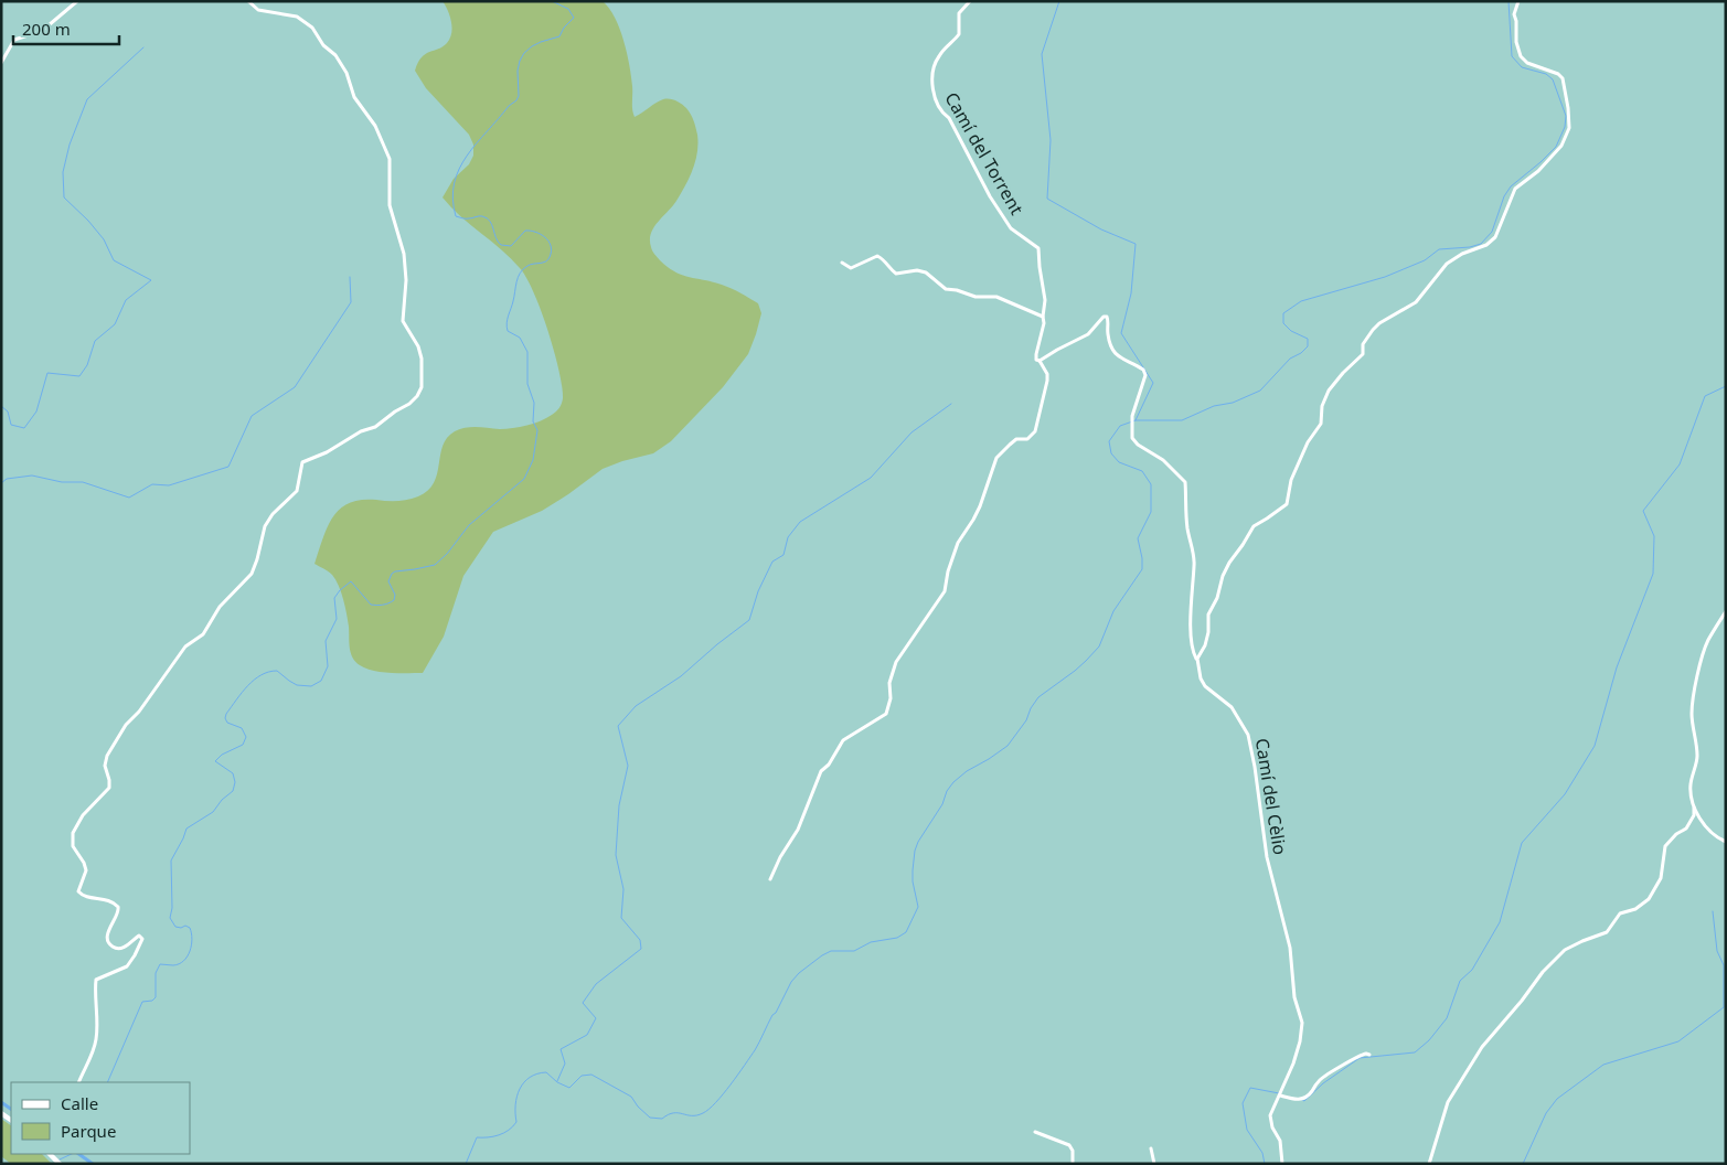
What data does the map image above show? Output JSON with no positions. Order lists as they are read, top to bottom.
{
  "streets": {
    "street": ["Camí del Torrent", "Camí del Cèlio"]
  },
  "legend": ["Calle", "Parque"],
  "scale_bar": "200 m"
}
